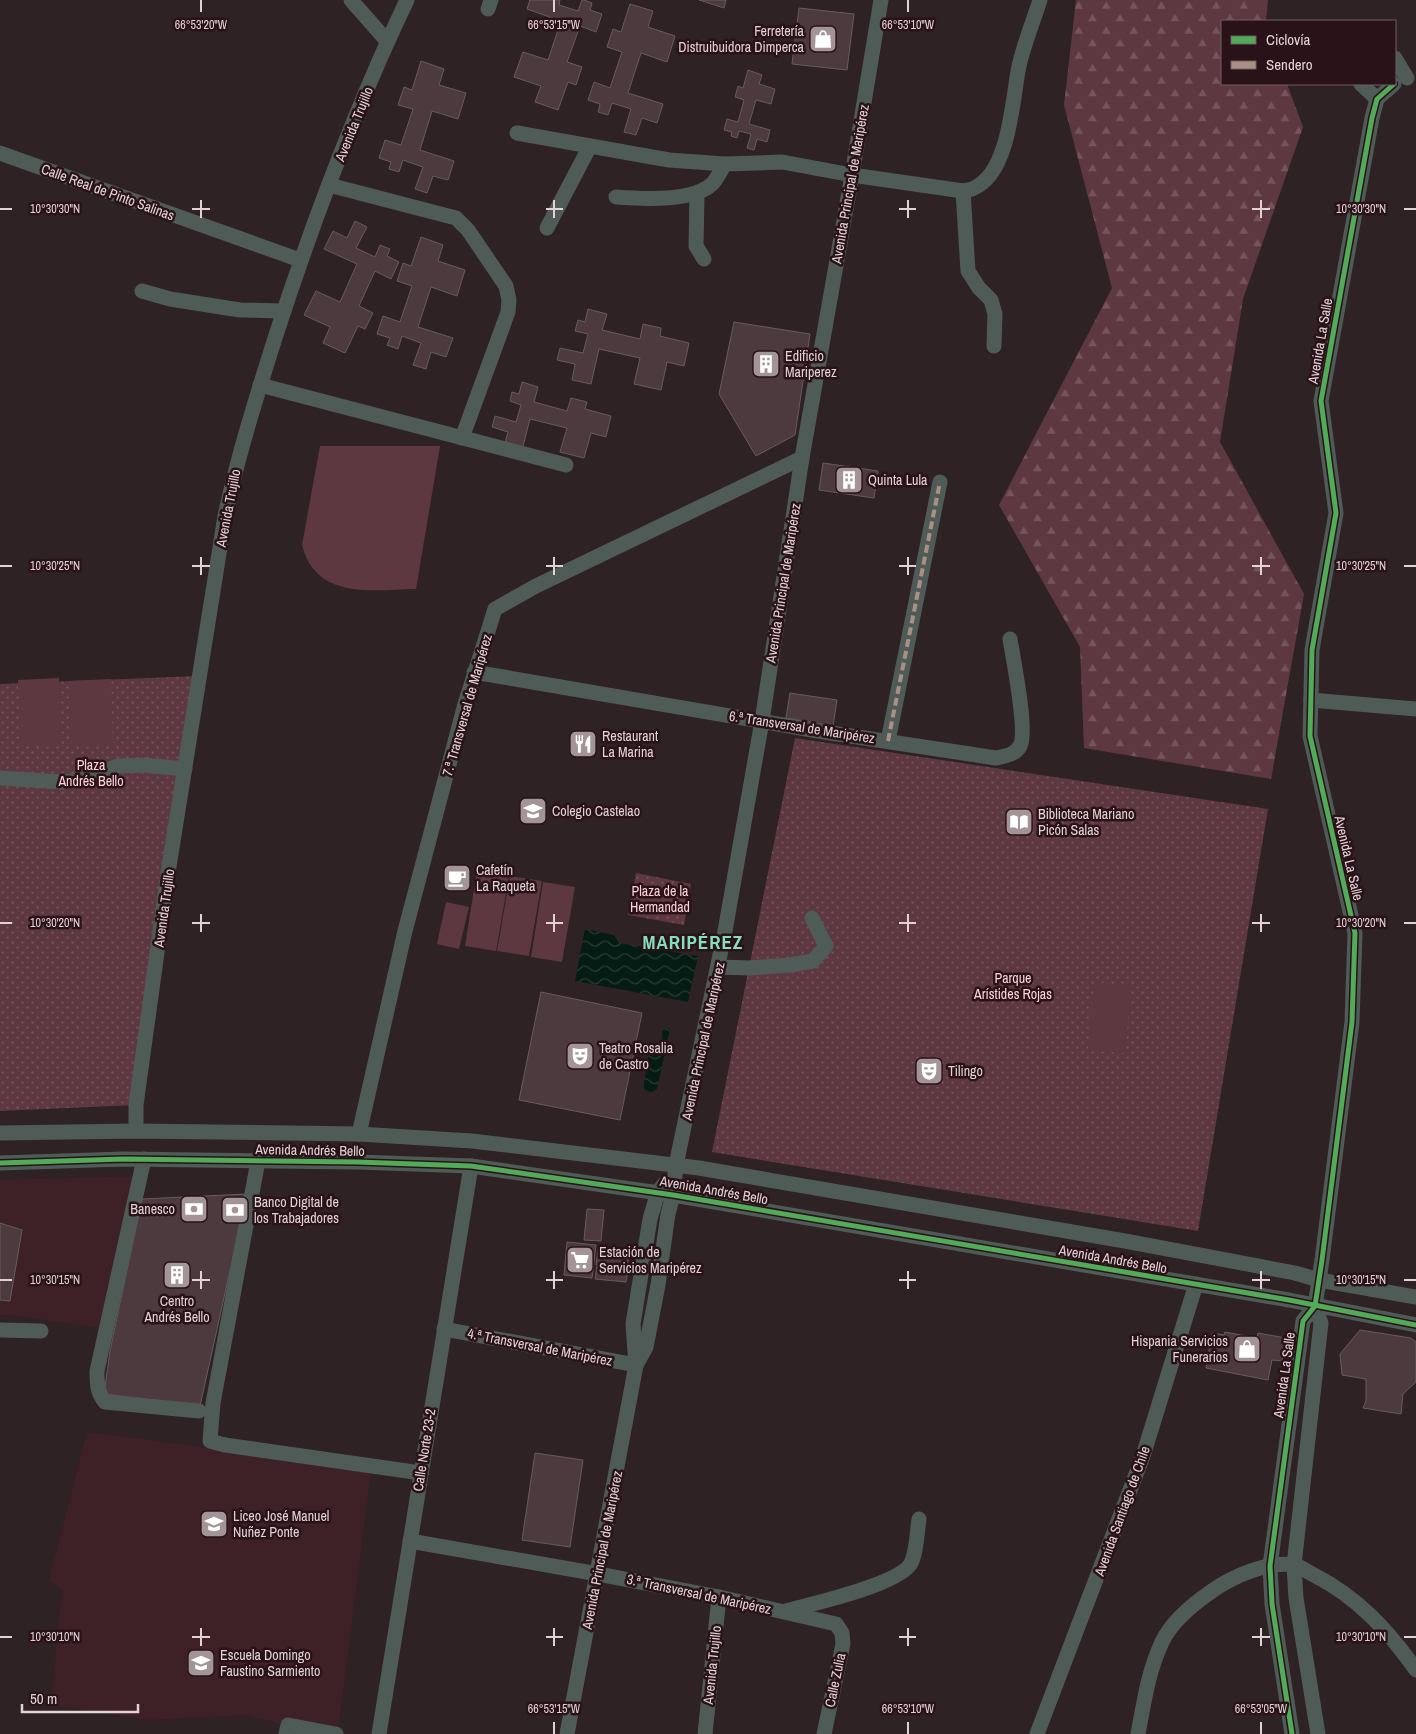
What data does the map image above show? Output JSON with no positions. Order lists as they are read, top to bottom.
{
  "streets": {
    "street": [
      "Avenida Trujillo",
      "Avenida Principal de Maripérez",
      "Calle Real de Pinto Salinas",
      "Avenida La Salle",
      "7.ª Transversal de Maripérez",
      "6.ª Transversal de Maripérez",
      "Avenida Andrés Bello",
      "4.ª Transversal de Maripérez",
      "Calle Norte 23-2",
      "Avenida Santiago de Chile",
      "3.ª Transversal de Maripérez",
      "Calle Zulia"
    ]
  },
  "crossings": [
    ["Avenida Trujillo", "Calle Real de Pinto Salinas"],
    ["Avenida Trujillo", "Avenida Andrés Bello"],
    ["Avenida Trujillo", "3.ª Transversal de Maripérez"],
    ["Avenida Principal de Maripérez", "7.ª Transversal de Maripérez"],
    ["Avenida Principal de Maripérez", "6.ª Transversal de Maripérez"],
    ["Avenida Principal de Maripérez", "Avenida Andrés Bello"],
    ["Avenida Principal de Maripérez", "4.ª Transversal de Maripérez"],
    ["Avenida Principal de Maripérez", "3.ª Transversal de Maripérez"],
    ["Avenida La Salle", "Avenida Andrés Bello"],
    ["7.ª Transversal de Maripérez", "6.ª Transversal de Maripérez"],
    ["7.ª Transversal de Maripérez", "Avenida Andrés Bello"],
    ["Avenida Andrés Bello", "Calle Norte 23-2"],
    ["Avenida Andrés Bello", "Avenida Santiago de Chile"],
    ["4.ª Transversal de Maripérez", "Calle Norte 23-2"],
    ["Calle Norte 23-2", "3.ª Transversal de Maripérez"],
    ["3.ª Transversal de Maripérez", "Calle Zulia"]
  ],
  "districts": ["MARIPÉREZ"],
  "parks": ["Plaza Andrés Bello", "Plaza de la Hermandad", "Parque Arístides Rojas"],
  "places": {
    "shop": ["Ferretería Distruibuidora Dimperca", "Hispania Servicios Funerarios"],
    "building": ["Edificio Mariperez", "Quinta Lula", "Centro Andrés Bello"],
    "restaurant": ["Restaurant La Marina"],
    "school or university": ["Colegio Castelao", "Liceo José Manuel Nuñez Ponte", "Escuela Domingo Faustino Sarmiento"],
    "library": ["Biblioteca Mariano Picón Salas"],
    "cafe": ["Cafetín La Raqueta"],
    "theatre": ["Teatro Rosalia de Castro", "Tilingo"],
    "bank": ["Banesco", "Banco Digital de los Trabajadores"],
    "supermarket": ["Estación de Servicios Maripérez"]
  },
  "legend": ["Ciclovía", "Sendero"],
  "scale_bar": "50 m",
  "coordinates": [
    "66°53'20\"W",
    "66°53'15\"W",
    "66°53'10\"W",
    "10°30'30\"N",
    "10°30'25\"N",
    "10°30'20\"N",
    "10°30'15\"N",
    "10°30'10\"N",
    "66°53'05\"W"
  ]
}
